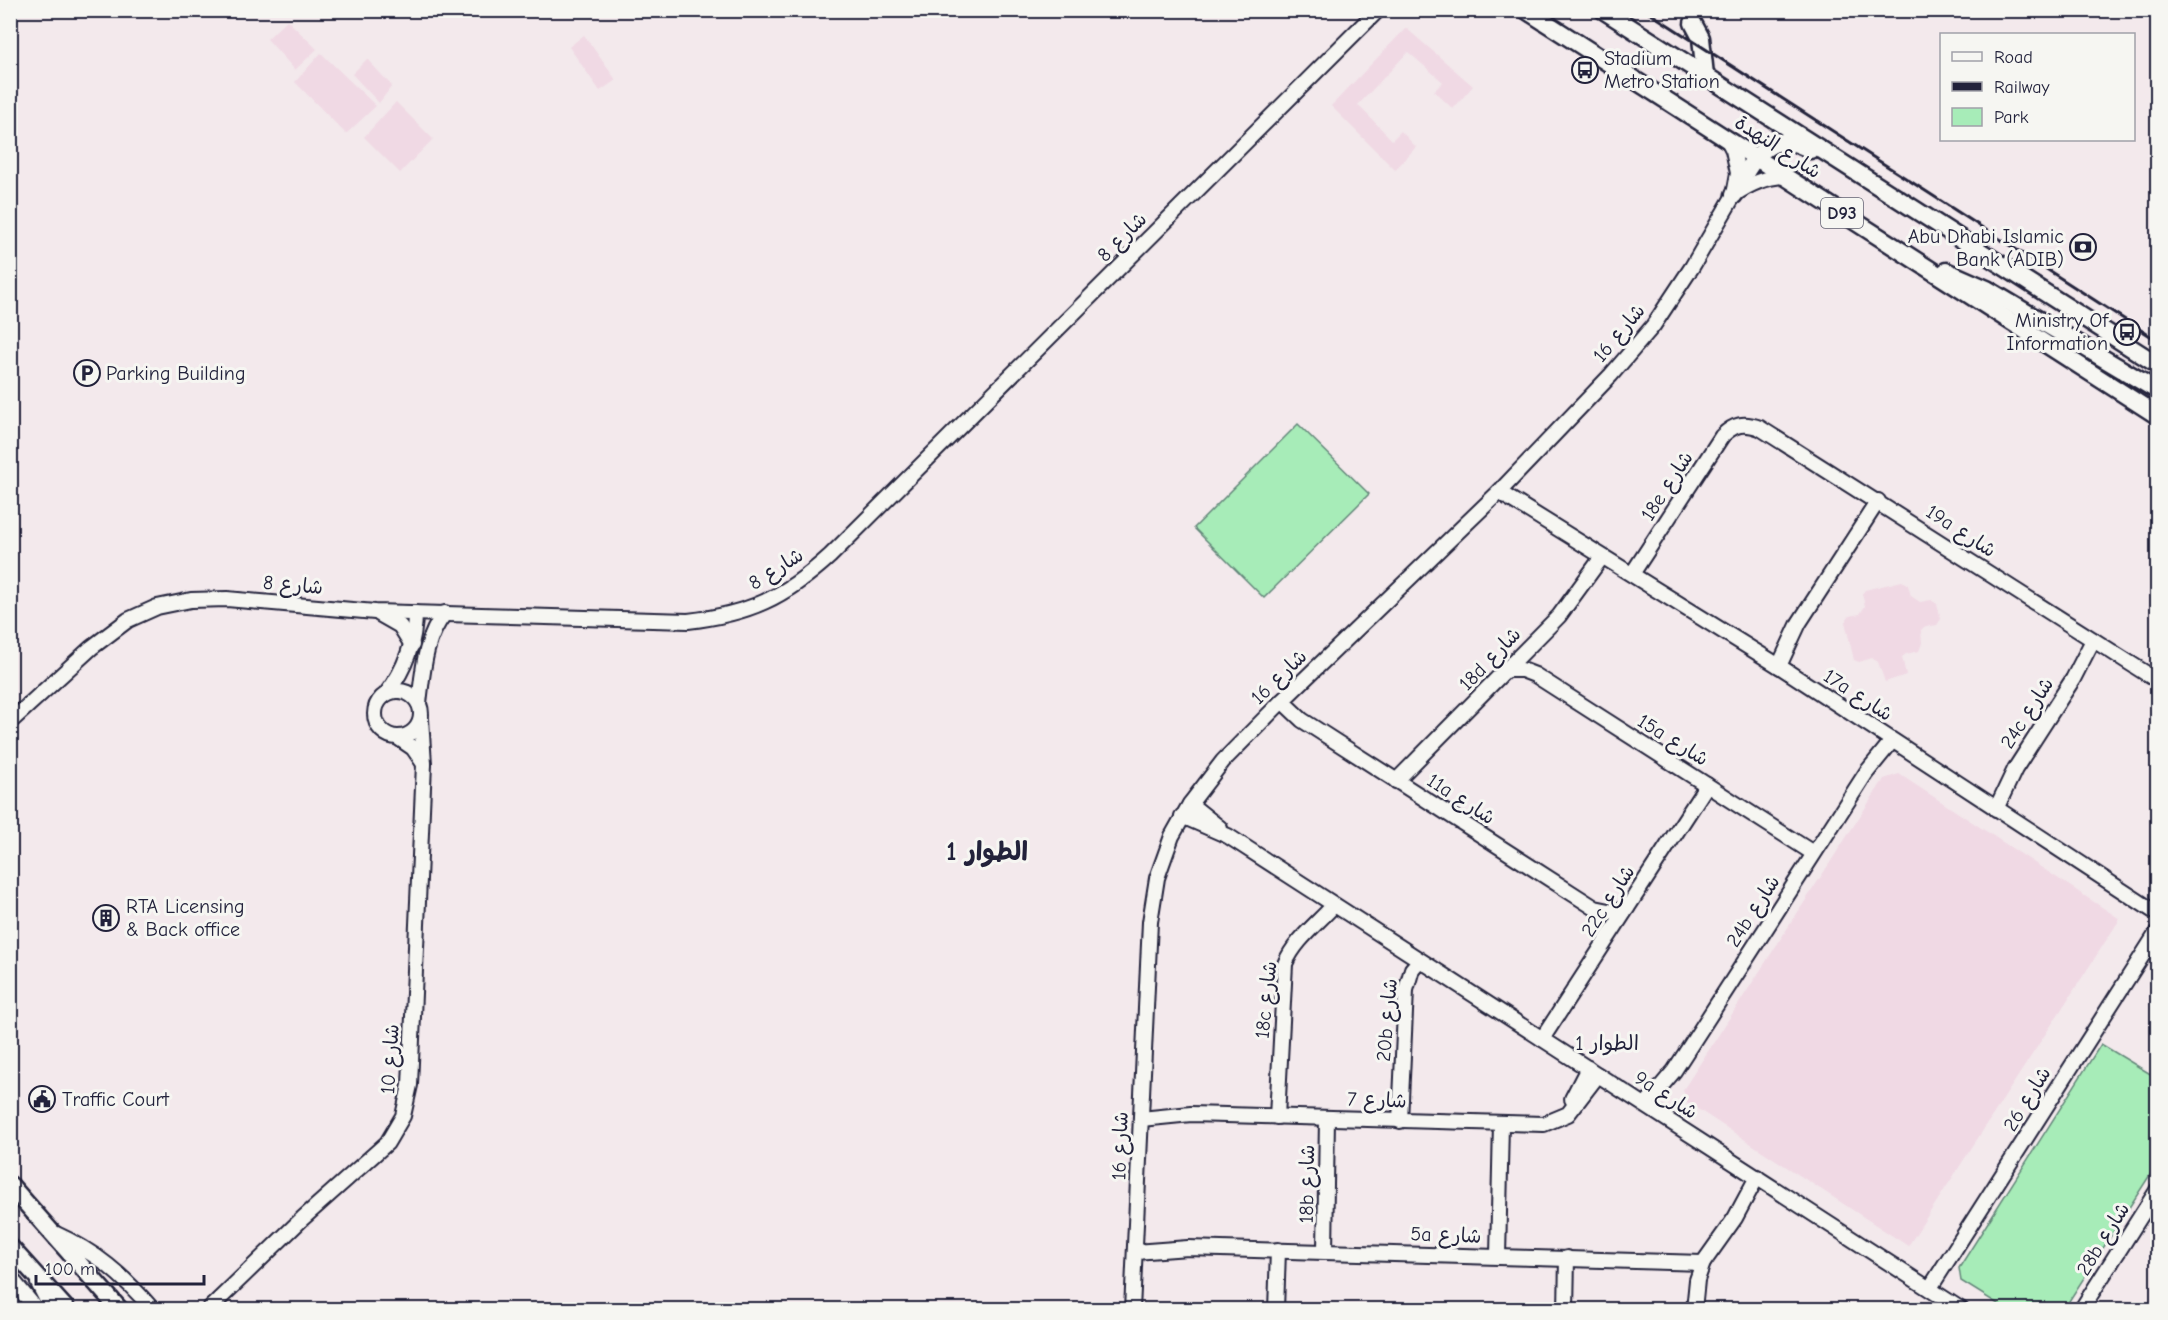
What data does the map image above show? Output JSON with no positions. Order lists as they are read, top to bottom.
{
  "streets": {
    "main road": ["شارع النهدة", "D93"],
    "street": [
      "شارع 8",
      "شارع 16",
      "18e شارع",
      "19a شارع",
      "18d شارع",
      "17a شارع",
      "24c شارع",
      "15a شارع",
      "11a شارع",
      "22c شارع",
      "24b شارع",
      "18c شارع",
      "20b شارع",
      "شارع 10",
      "9a شارع",
      "شارع 26",
      "شارع 7",
      "18b شارع",
      "5a شارع",
      "28b شارع"
    ]
  },
  "crossings": [
    ["شارع النهدة", "شارع 16"],
    ["شارع 16", "17a شارع"],
    ["شارع 16", "11a شارع"],
    ["شارع 16", "9a شارع"],
    ["شارع 16", "شارع 7"],
    ["شارع 16", "5a شارع"],
    ["18e شارع", "19a شارع"],
    ["18e شارع", "17a شارع"],
    ["19a شارع", "24c شارع"],
    ["18d شارع", "17a شارع"],
    ["18d شارع", "15a شارع"],
    ["18d شارع", "11a شارع"],
    ["17a شارع", "24c شارع"],
    ["17a شارع", "24b شارع"],
    ["15a شارع", "22c شارع"],
    ["15a شارع", "24b شارع"],
    ["11a شارع", "22c شارع"],
    ["22c شارع", "9a شارع"],
    ["24b شارع", "9a شارع"],
    ["18c شارع", "9a شارع"],
    ["18c شارع", "شارع 7"],
    ["20b شارع", "9a شارع"],
    ["20b شارع", "شارع 7"],
    ["9a شارع", "شارع 26"],
    ["9a شارع", "شارع 7"],
    ["شارع 7", "18b شارع"],
    ["18b شارع", "5a شارع"]
  ],
  "districts": ["الطوار 1", "الطوار 1"],
  "places": {
    "bus stop": ["Stadium Metro Station", "Ministry Of Information"],
    "bank": ["Abu Dhabi Islamic Bank (ADIB)"],
    "parking": ["Parking Building"],
    "building": ["RTA Licensing & Back office"],
    "public building": ["Traffic Court"]
  },
  "legend": ["Road", "Railway", "Park"],
  "scale_bar": "100 m"
}
